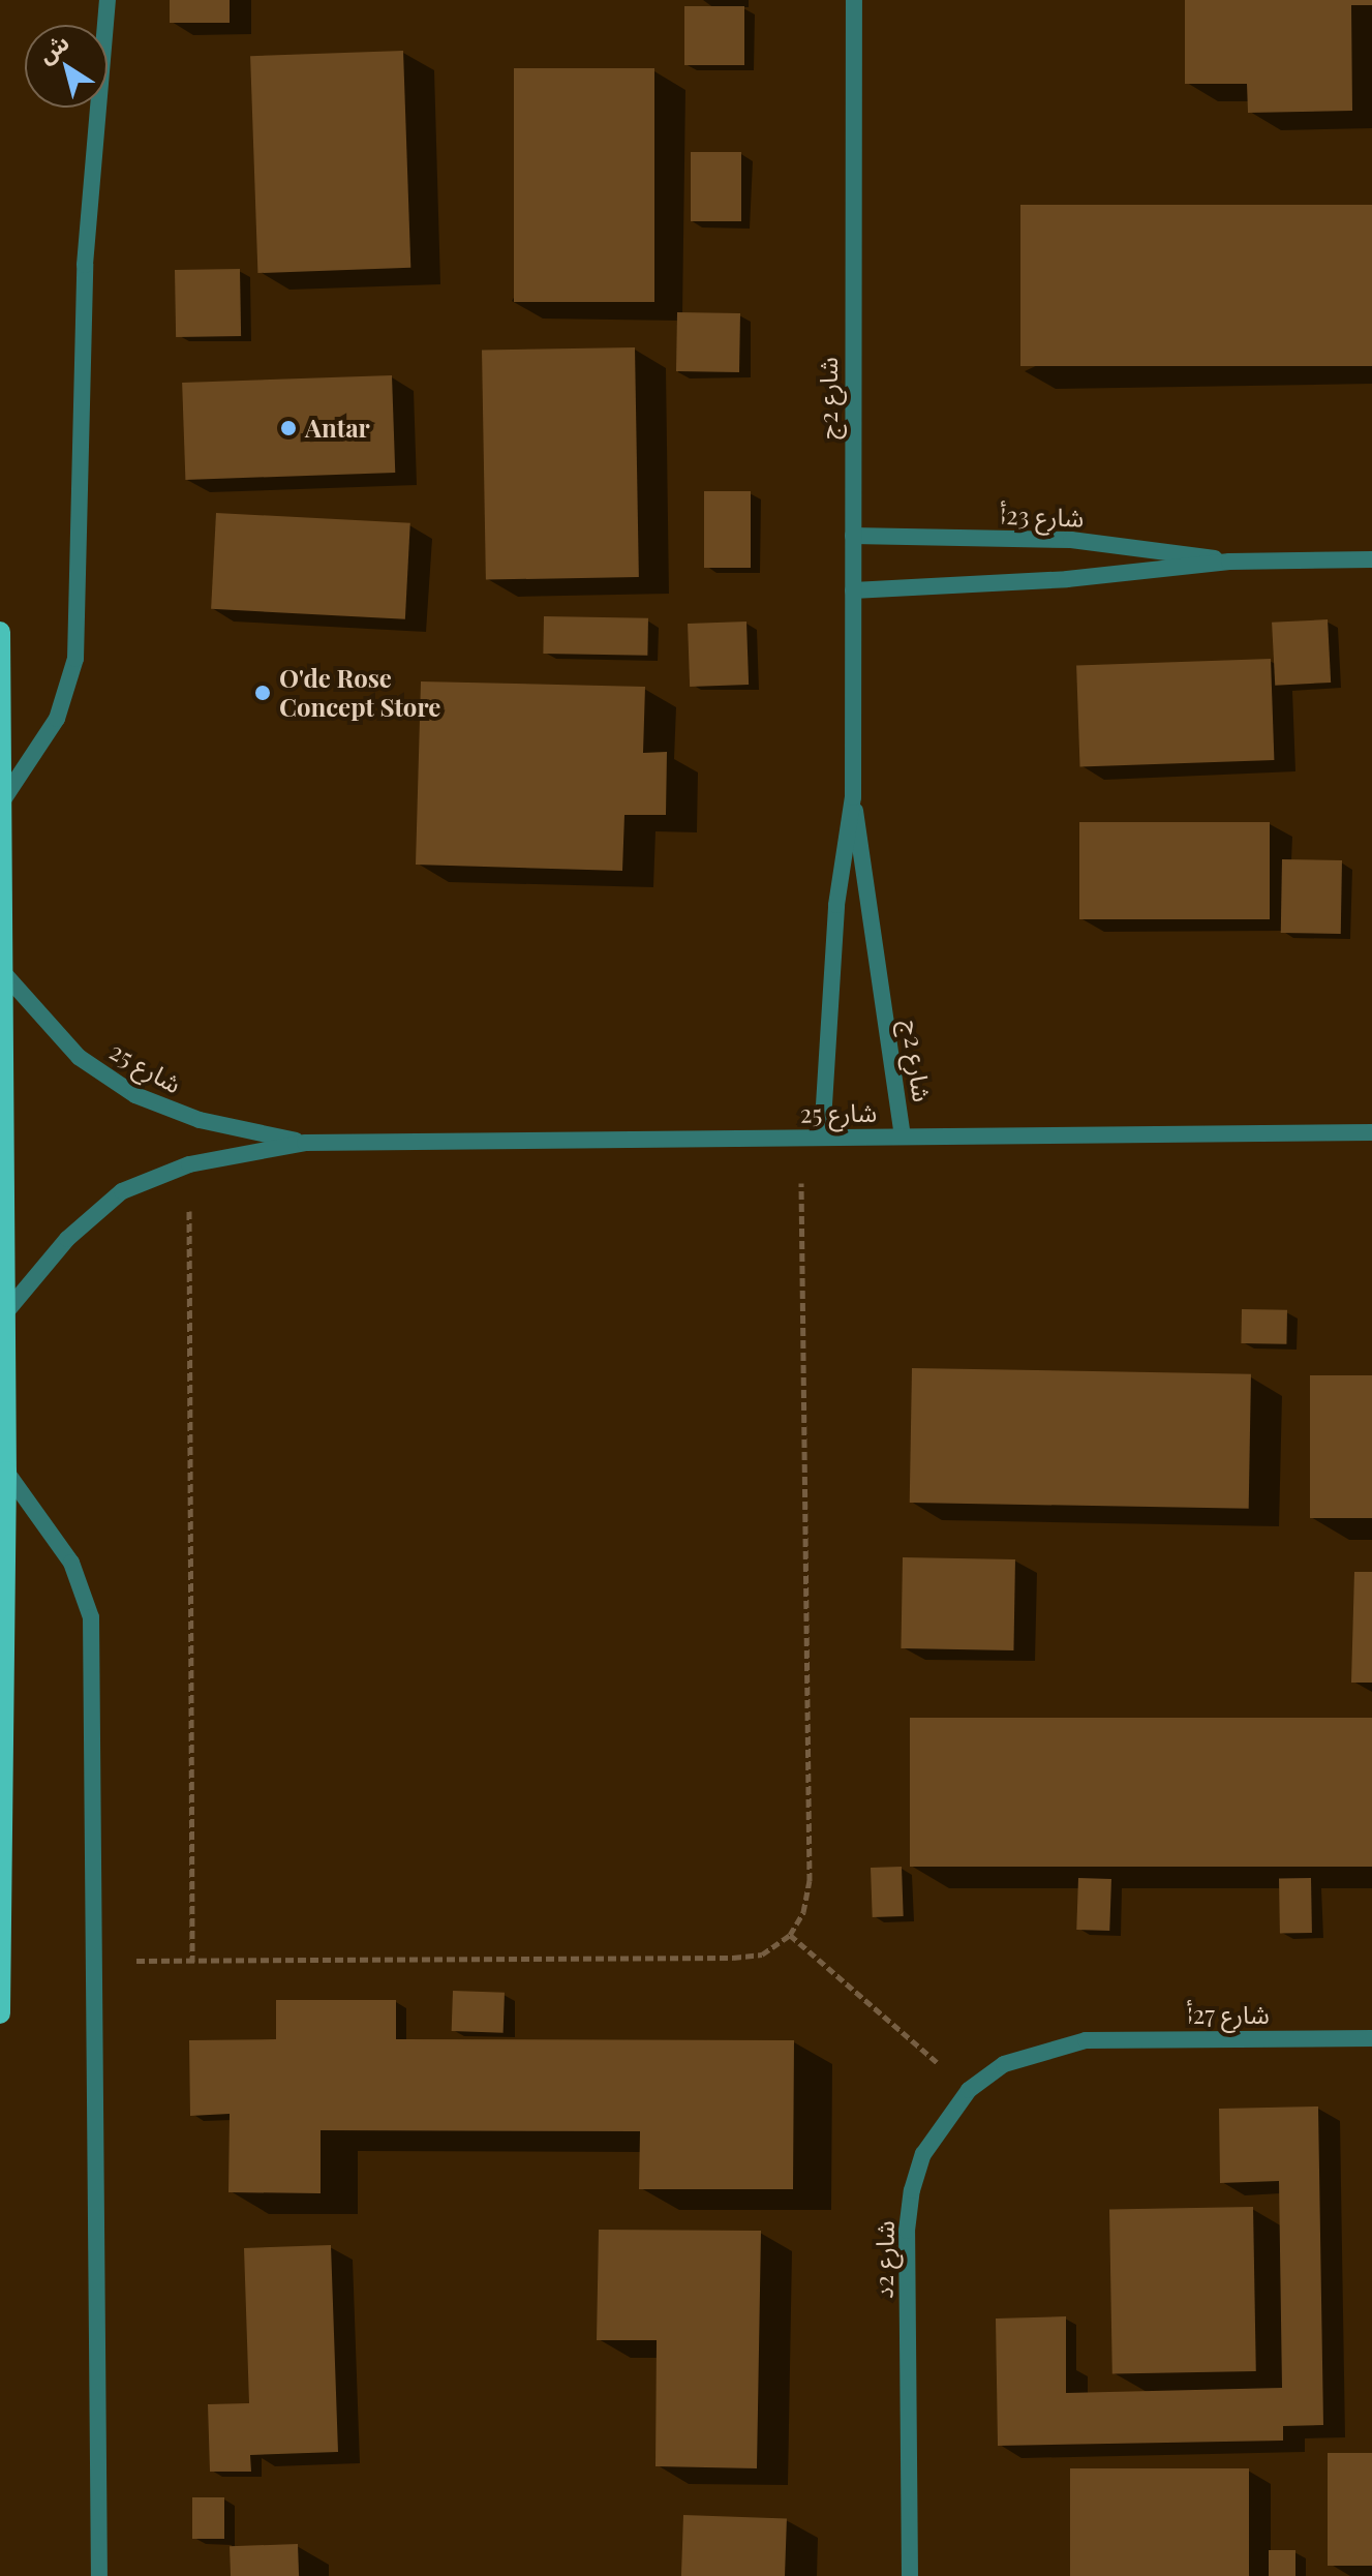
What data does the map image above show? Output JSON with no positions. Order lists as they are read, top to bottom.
{
  "streets": {
    "street": [
      "شارع 2ج",
      "شارع 23أ",
      "شارع 25",
      "شارع 27أ",
      "شارع 2د"
    ]
  },
  "crossings": [
    ["شارع 2ج", "شارع 23أ"],
    ["شارع 2ج", "شارع 25"],
    ["شارع 27أ", "شارع 2د"]
  ],
  "places": ["Antar", "O'de Rose Concept Store"],
  "north": "top left"
}
